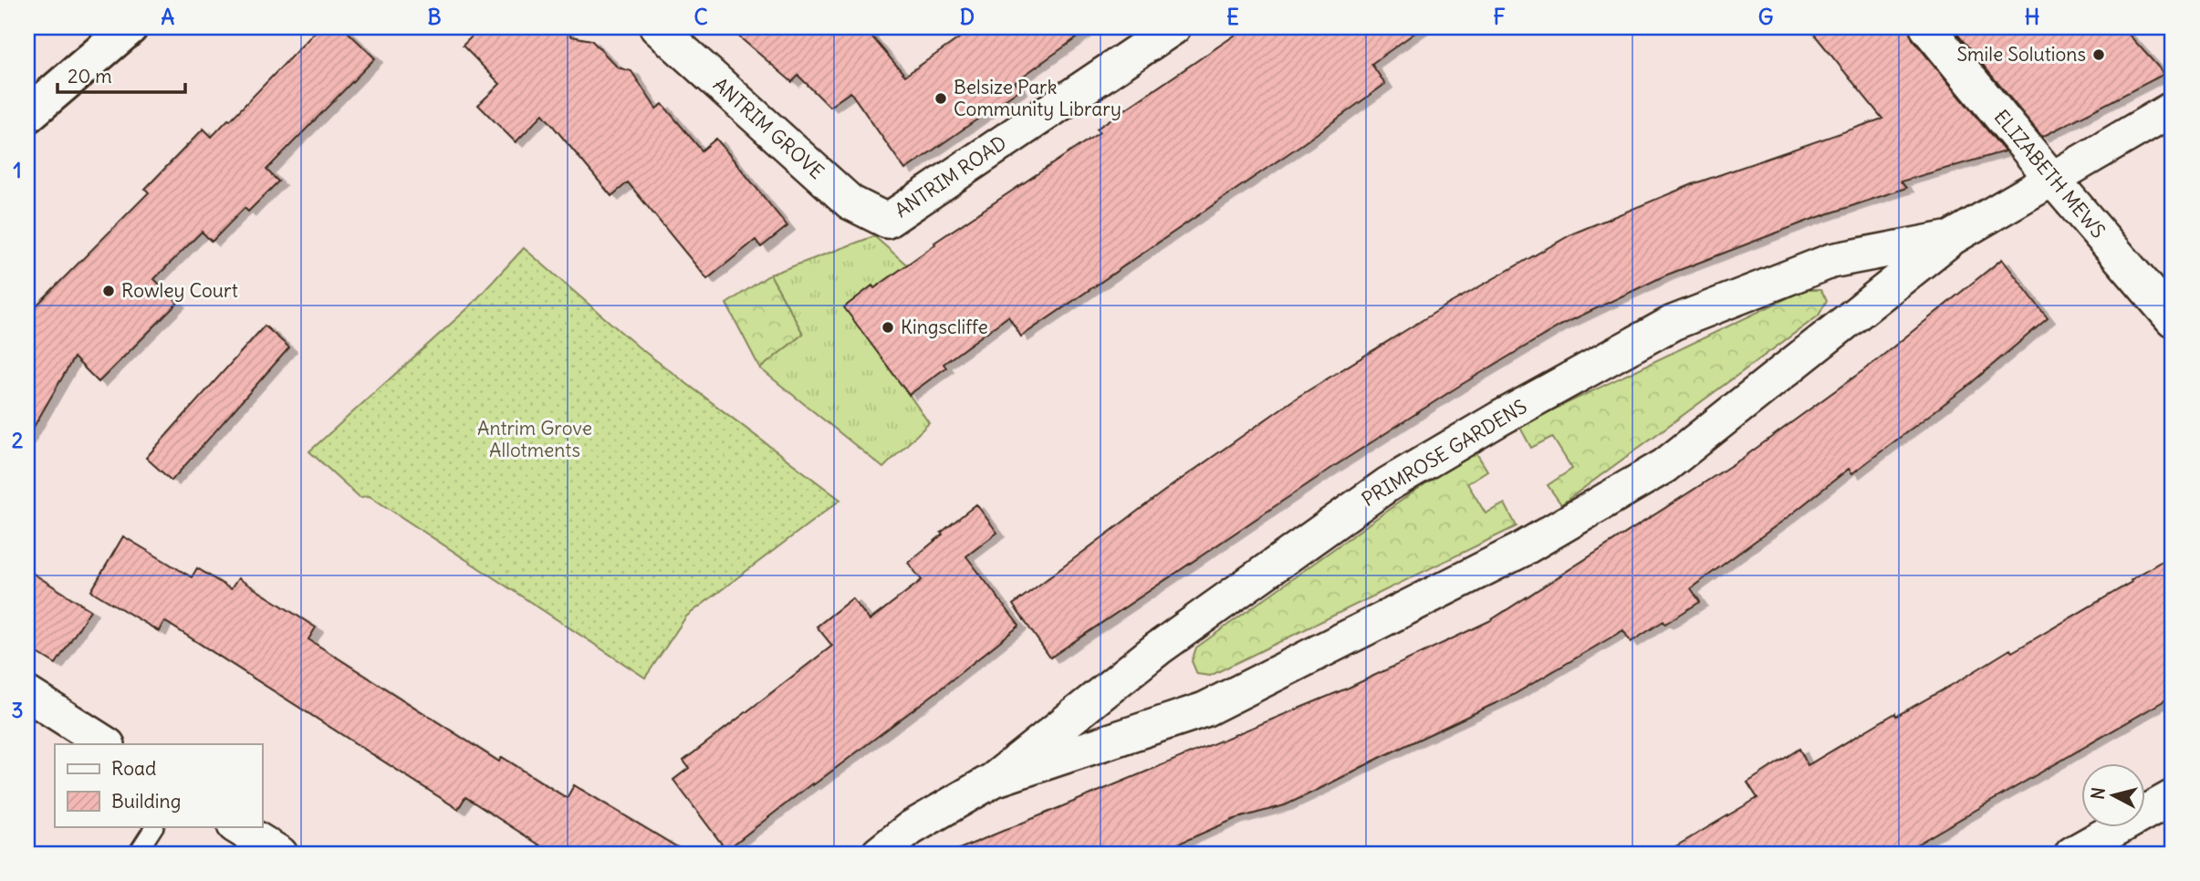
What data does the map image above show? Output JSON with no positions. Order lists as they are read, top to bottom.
{
  "streets": {
    "street": [
      "ANTRIM GROVE",
      "ELIZABETH MEWS",
      "ANTRIM ROAD",
      "PRIMROSE GARDENS"
    ]
  },
  "crossings": [
    ["ANTRIM GROVE", "ANTRIM ROAD"],
    ["ELIZABETH MEWS", "PRIMROSE GARDENS"]
  ],
  "parks": ["Antrim Grove Allotments"],
  "places": [
    "Smile Solutions",
    "Belsize Park Community Library",
    "Rowley Court",
    "Kingscliffe"
  ],
  "legend": ["Road", "Building"],
  "scale_bar": "20 m",
  "north": "left",
  "grid": {
    "columns": [
      "A",
      "B",
      "C",
      "D",
      "E",
      "F",
      "G",
      "H"
    ],
    "rows": ["1", "2", "3"]
  }
}
